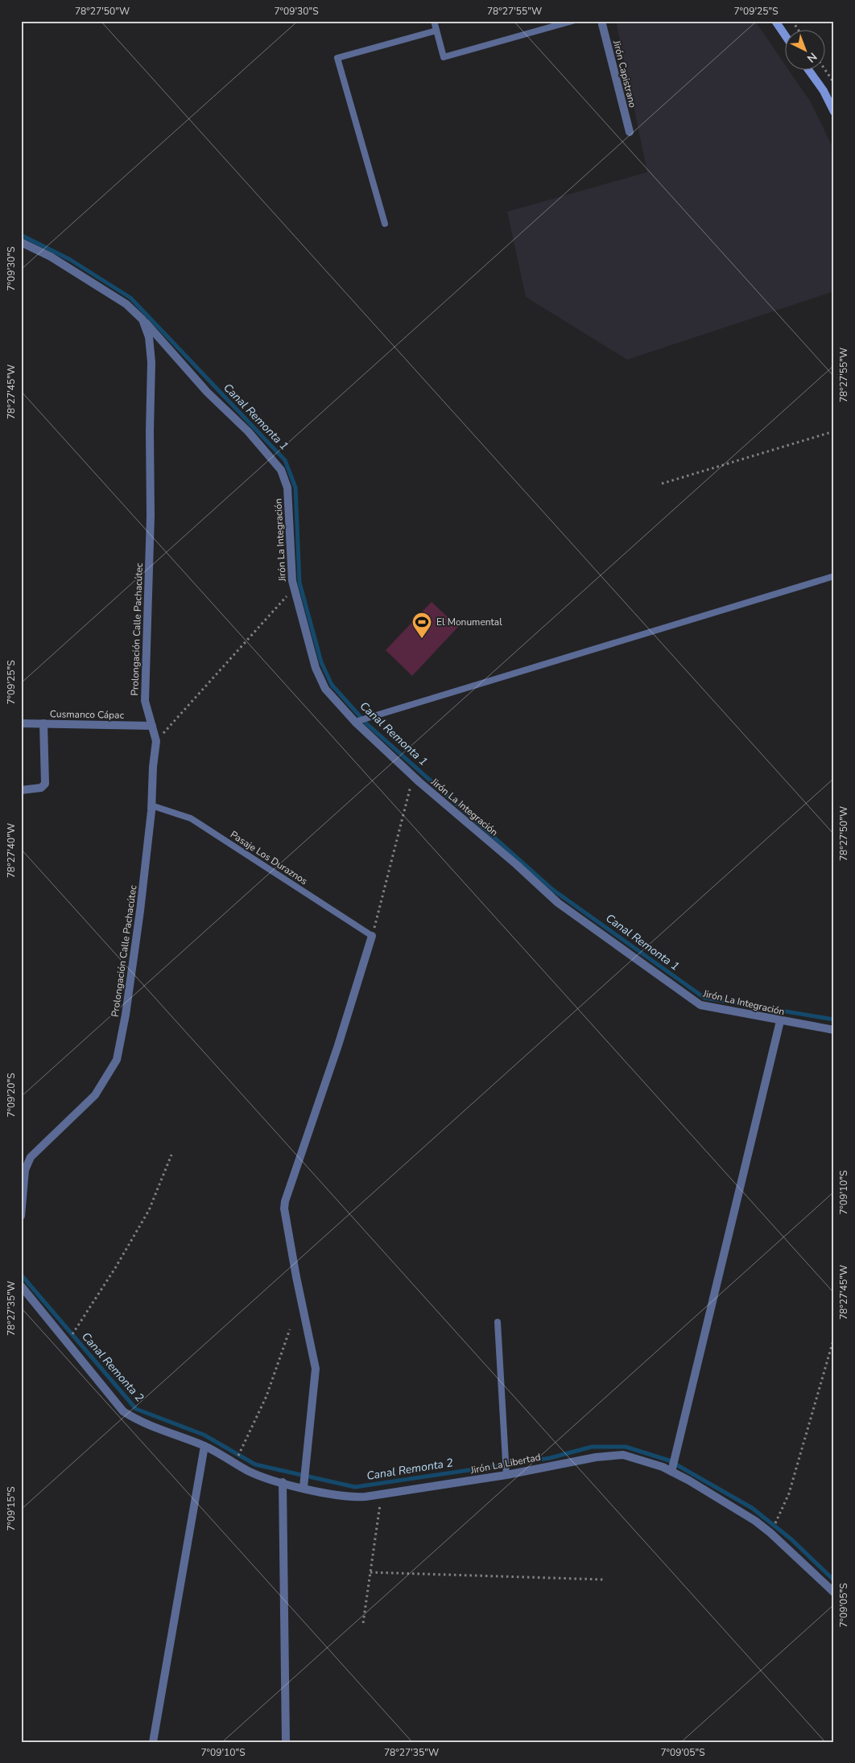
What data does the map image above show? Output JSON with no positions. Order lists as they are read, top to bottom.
{
  "streets": {
    "street": [
      "Jirón Capistrano",
      "Jirón La Integración",
      "Prolongación Calle Pachacútec",
      "Cusmanco Cápac",
      "Jirón La Libertad"
    ],
    "lane": ["Pasaje Los Duraznos"]
  },
  "crossings": [
    ["Jirón La Integración", "Prolongación Calle Pachacútec"],
    ["Prolongación Calle Pachacútec", "Cusmanco Cápac"],
    ["Prolongación Calle Pachacútec", "Pasaje Los Duraznos"]
  ],
  "water": ["Canal Remonta 1", "Canal Remonta 2"],
  "places": {
    "sports": ["El Monumental"]
  },
  "north": "bottom right",
  "coordinates": [
    "78°27'50\"W",
    "7°09'30\"S",
    "78°27'55\"W",
    "7°09'25\"S",
    "78°27'45\"W",
    "78°27'40\"W",
    "7°09'20\"S",
    "7°09'10\"S",
    "78°27'35\"W",
    "7°09'15\"S",
    "7°09'05\"S"
  ]
}
